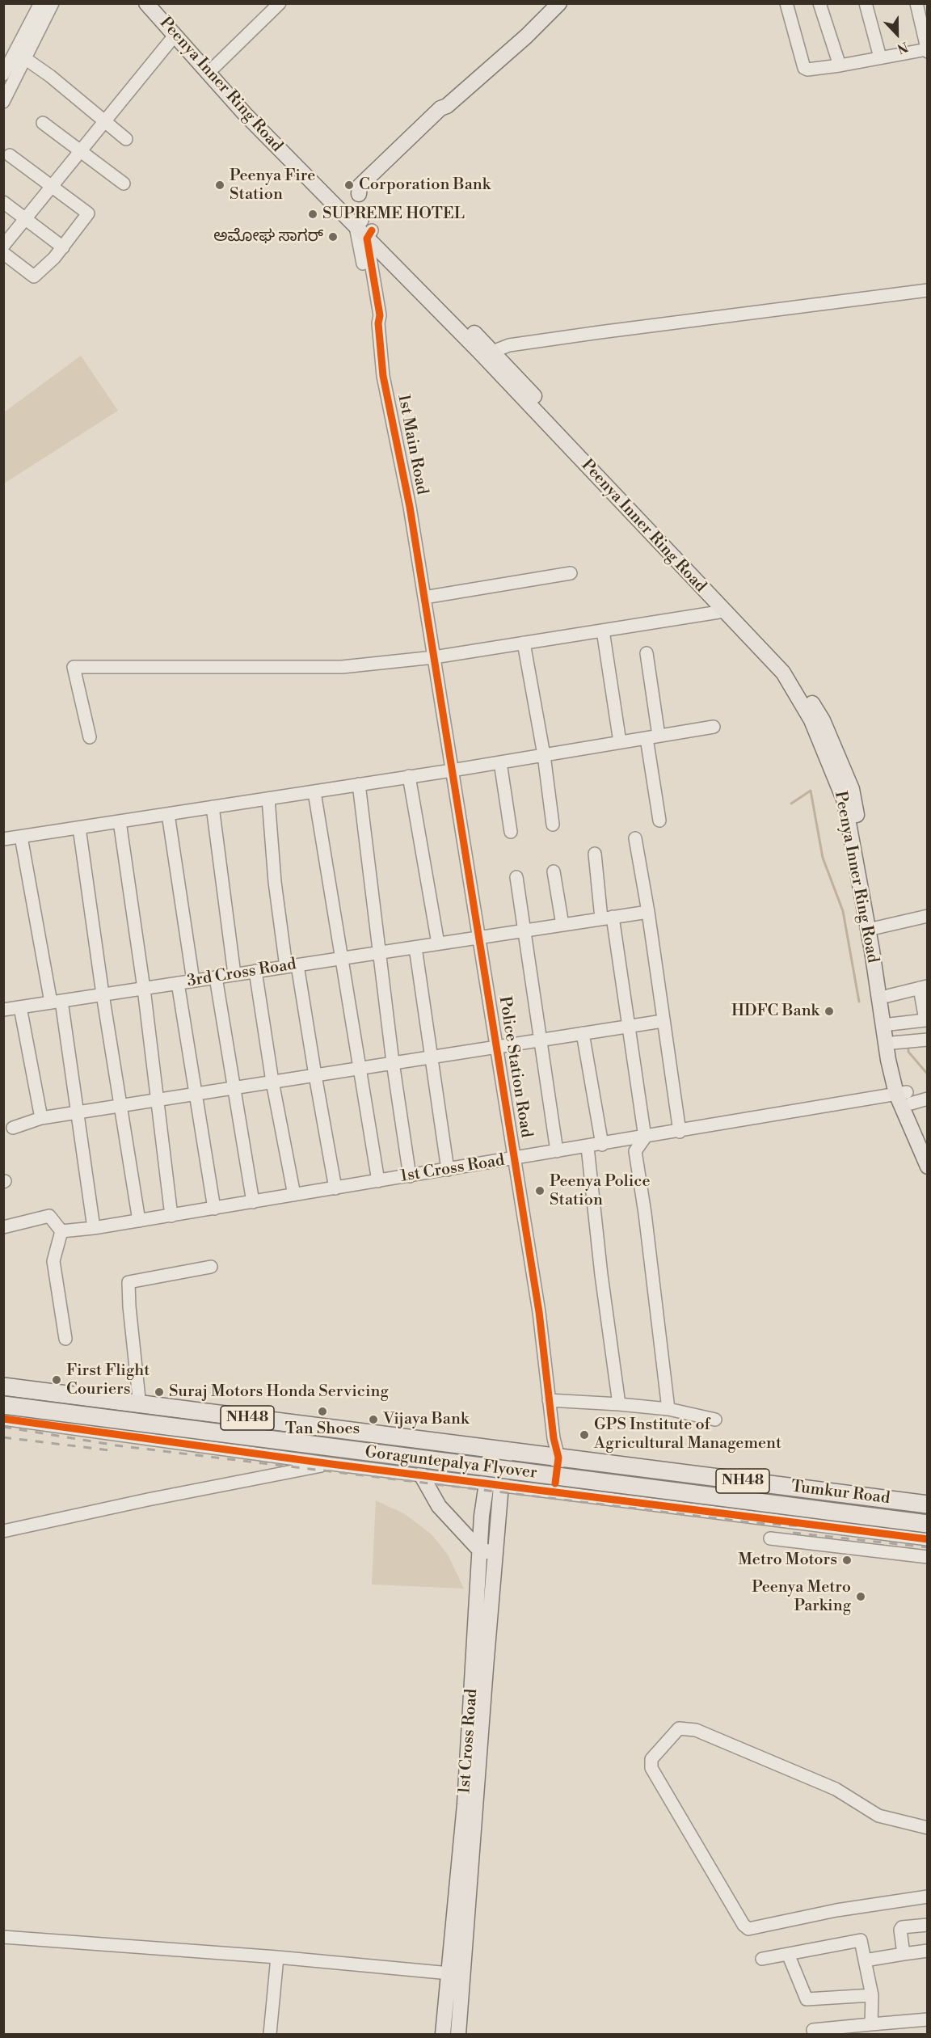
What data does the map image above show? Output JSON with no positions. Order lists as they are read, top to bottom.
{
  "streets": {
    "highway": ["NH48", "Goraguntepalya Flyover", "Tumkur Road"],
    "main road": ["Peenya Inner Ring Road", "1st Cross Road"],
    "street": ["1st Main Road", "3rd Cross Road", "Police Station Road"]
  },
  "crossings": [
    ["Peenya Inner Ring Road", "1st Main Road"],
    ["Peenya Inner Ring Road", "1st Cross Road"],
    ["1st Main Road", "Police Station Road"],
    ["3rd Cross Road", "Police Station Road"],
    ["Police Station Road", "1st Cross Road"],
    ["Police Station Road", "Tumkur Road"],
    ["1st Cross Road", "Tumkur Road"]
  ],
  "places": [
    "Peenya Fire Station",
    "Corporation Bank",
    "SUPREME HOTEL",
    "ಅಮೋಘ ಸಾಗರ್",
    "HDFC Bank",
    "Peenya Police Station",
    "First Flight Couriers",
    "Suraj Motors Honda Servicing",
    "Tan Shoes",
    "Vijaya Bank",
    "GPS Institute of Agricultural Management",
    "Metro Motors",
    "Peenya Metro Parking"
  ],
  "north": "bottom"
}
